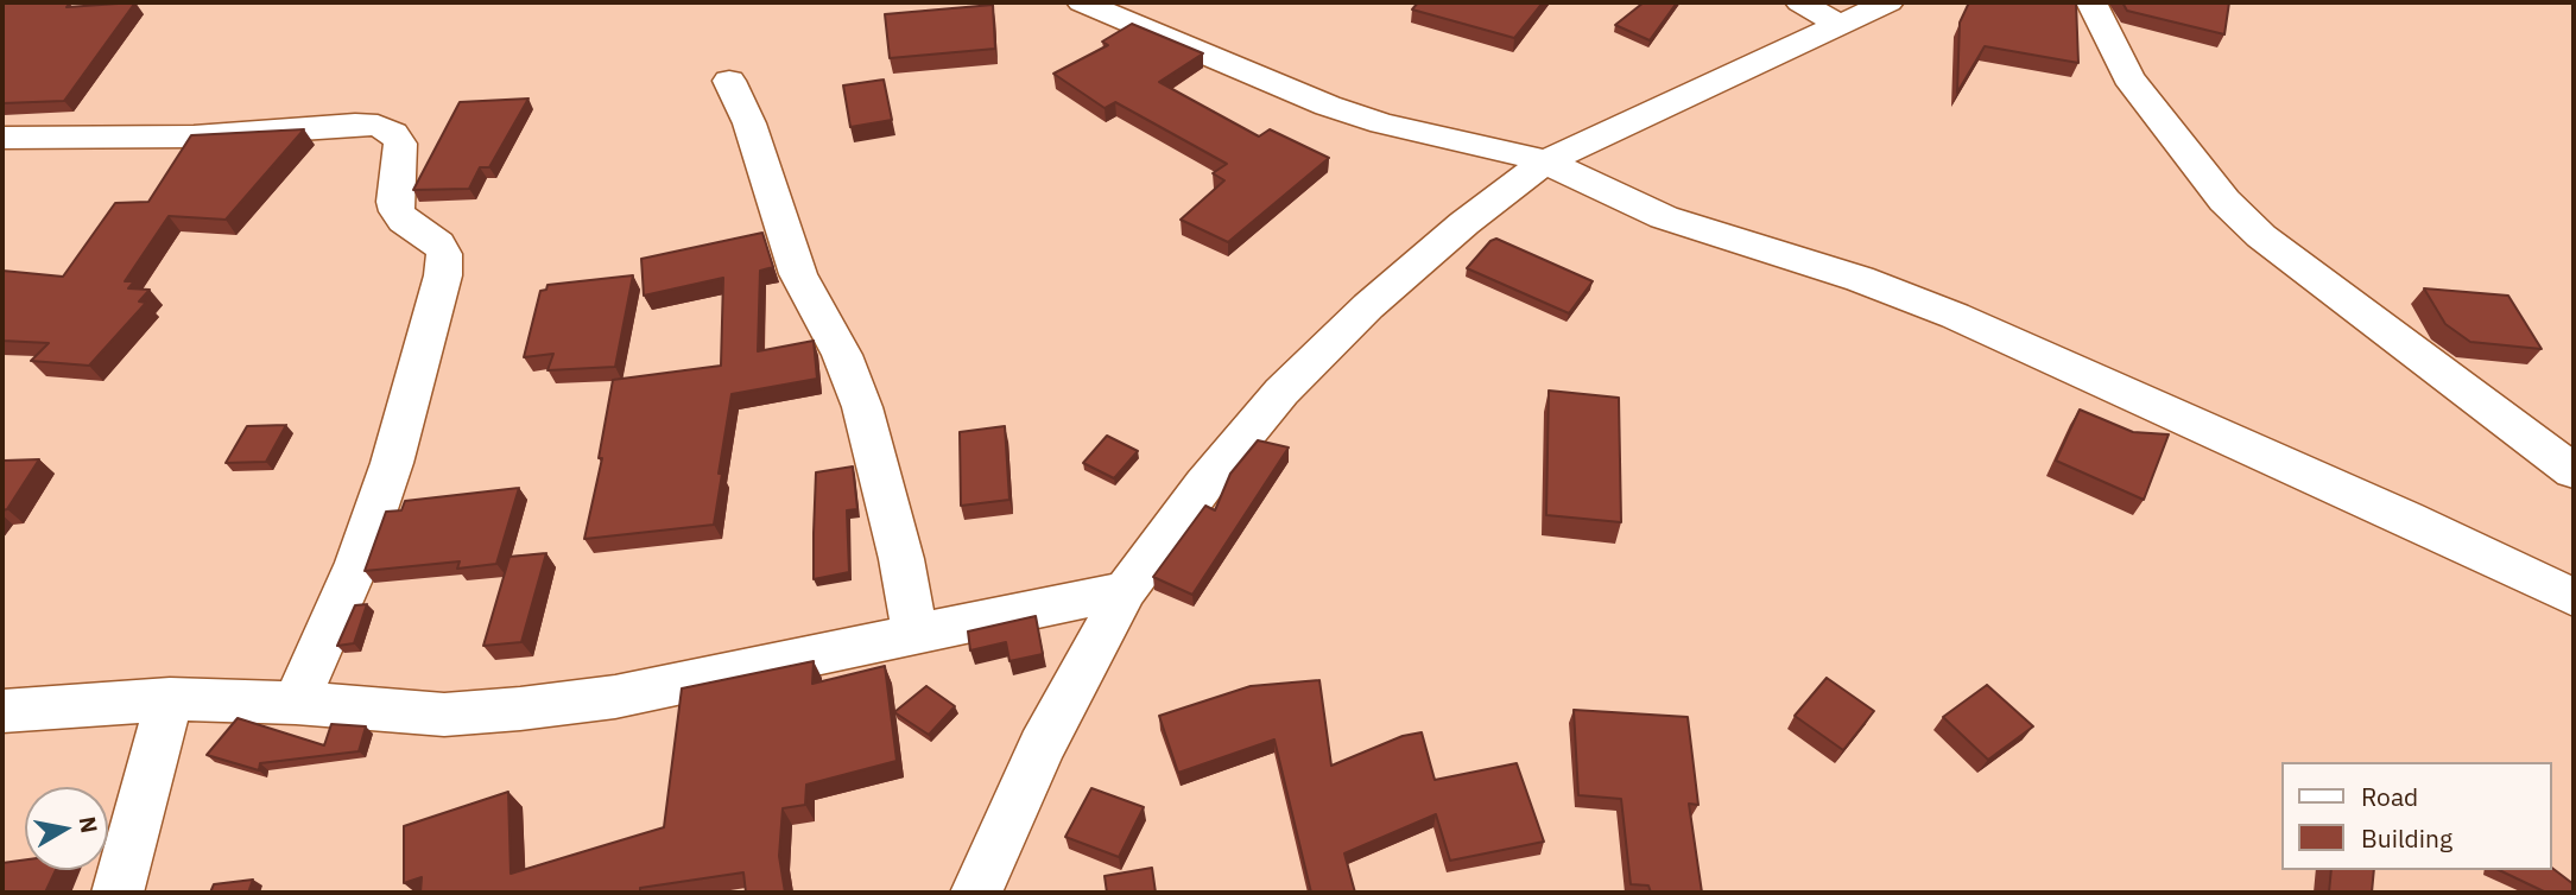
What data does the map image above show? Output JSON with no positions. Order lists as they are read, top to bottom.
{
  "legend": ["Road", "Building"],
  "north": "right"
}
